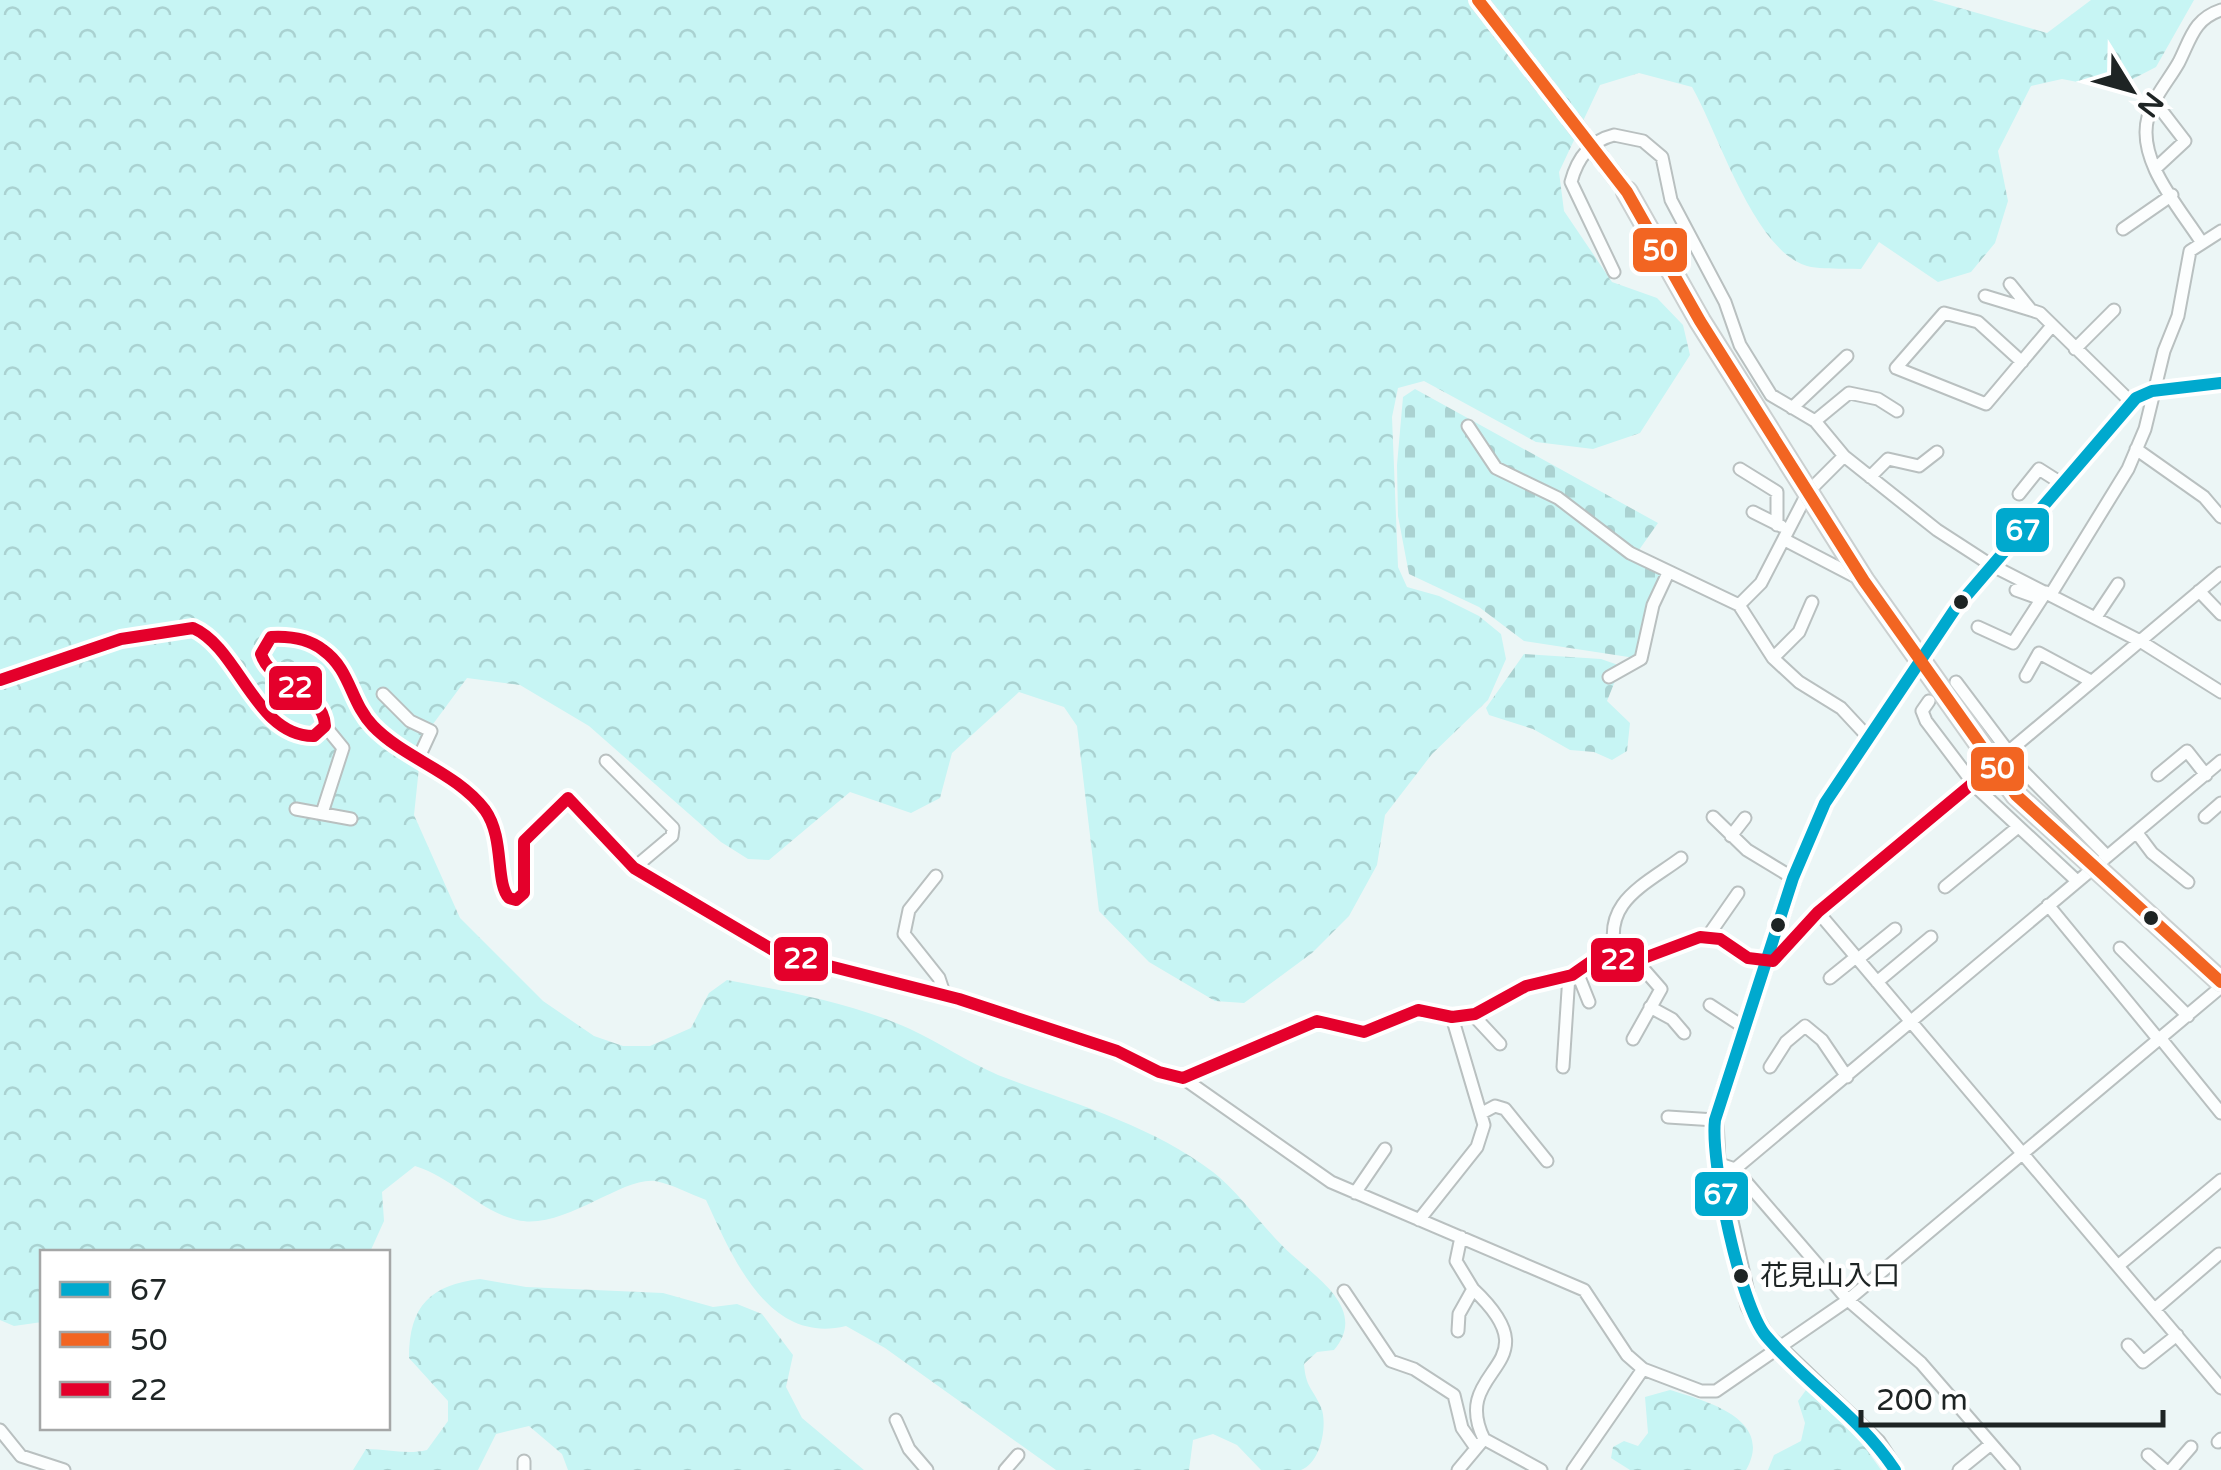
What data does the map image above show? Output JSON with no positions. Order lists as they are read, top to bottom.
{
  "places": ["花見山入口"],
  "lines": ["transit line 50", "transit line 67", "transit line 22"],
  "legend": ["67", "50", "22"],
  "scale_bar": "200 m",
  "north": "bottom right"
}
